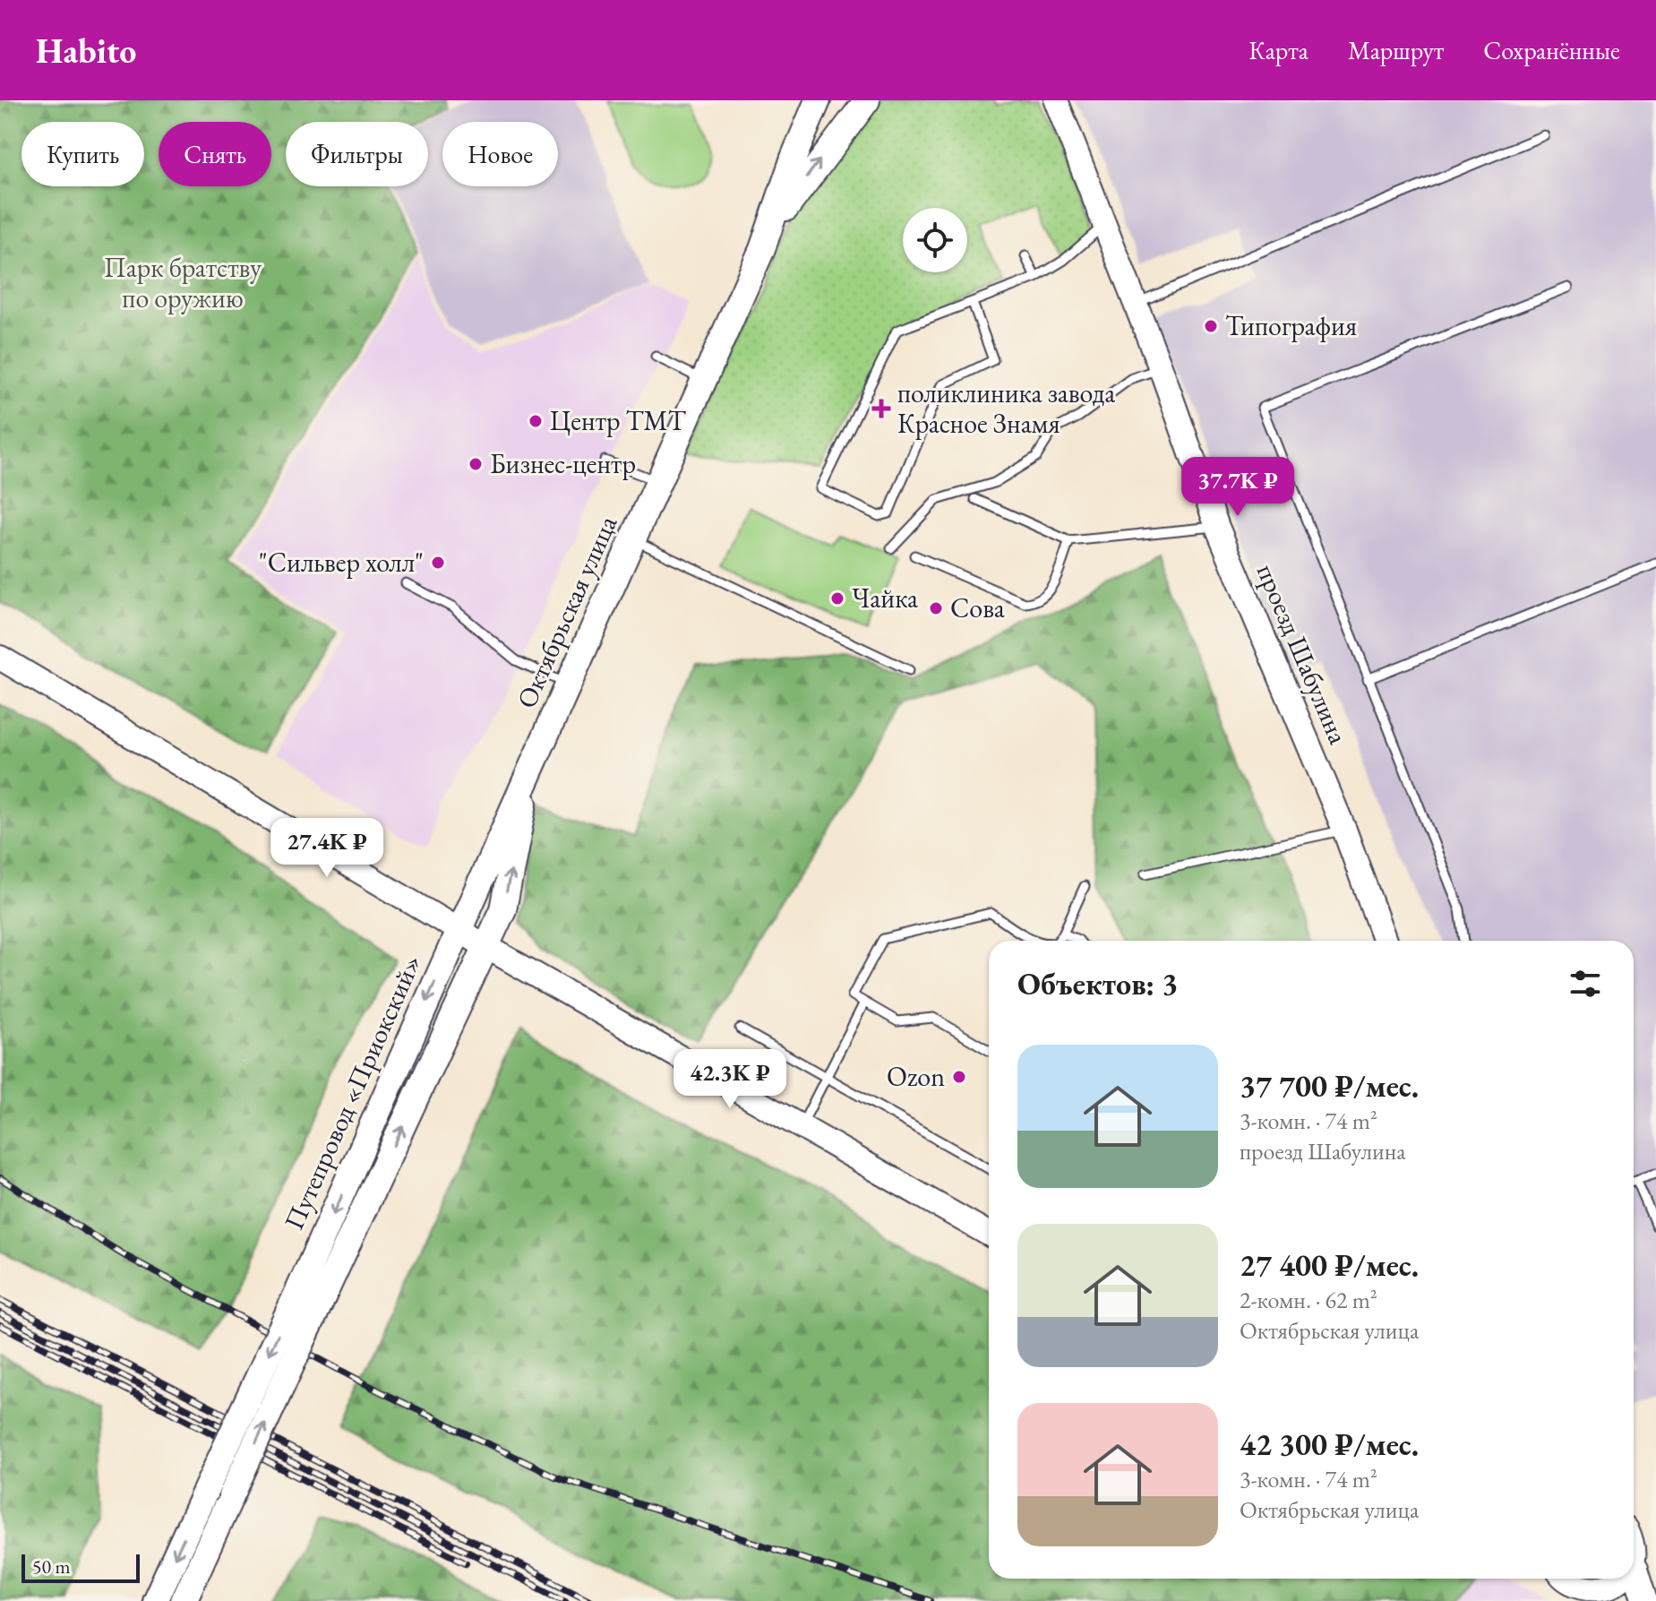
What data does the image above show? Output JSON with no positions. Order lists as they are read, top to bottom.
{
  "streets": {
    "main road": ["Октябрьская улица", "Путепровод «Приокский»"],
    "street": ["проезд Шабулина"]
  },
  "crossings": [
    ["Октябрьская улица", "Путепровод «Приокский»"]
  ],
  "parks": ["Парк братству по оружию"],
  "places": {
    "other": [
      "Типография",
      "Центр ТМТ",
      "Бизнес-центр",
      "\"Сильвер холл\"",
      "Чайка",
      "Сова",
      "Ozon"
    ],
    "health": ["поликлиника завода Красное Знамя"]
  },
  "scale_bar": "50 m",
  "page": {
    "header": "Habito",
    "nav": ["Карта", "Маршрут", "Сохранённые"],
    "chip": [
      "Купить",
      "Снять",
      "Фильтры",
      "Новое"
    ],
    "price": ["37.7K ₽", "27.4K ₽", "42.3K ₽"],
    "heading": "Объектов: 3",
    "list": [
      {
        "name": "37 700 ₽/мес.",
        "note": "3-комн. · 74 m² · проезд Шабулина"
      },
      {
        "name": "27 400 ₽/мес.",
        "note": "2-комн. · 62 m² · Октябрьская улица"
      },
      {
        "name": "42 300 ₽/мес.",
        "note": "3-комн. · 74 m² · Октябрьская улица"
      }
    ],
    "scale": "50 m"
  }
}
